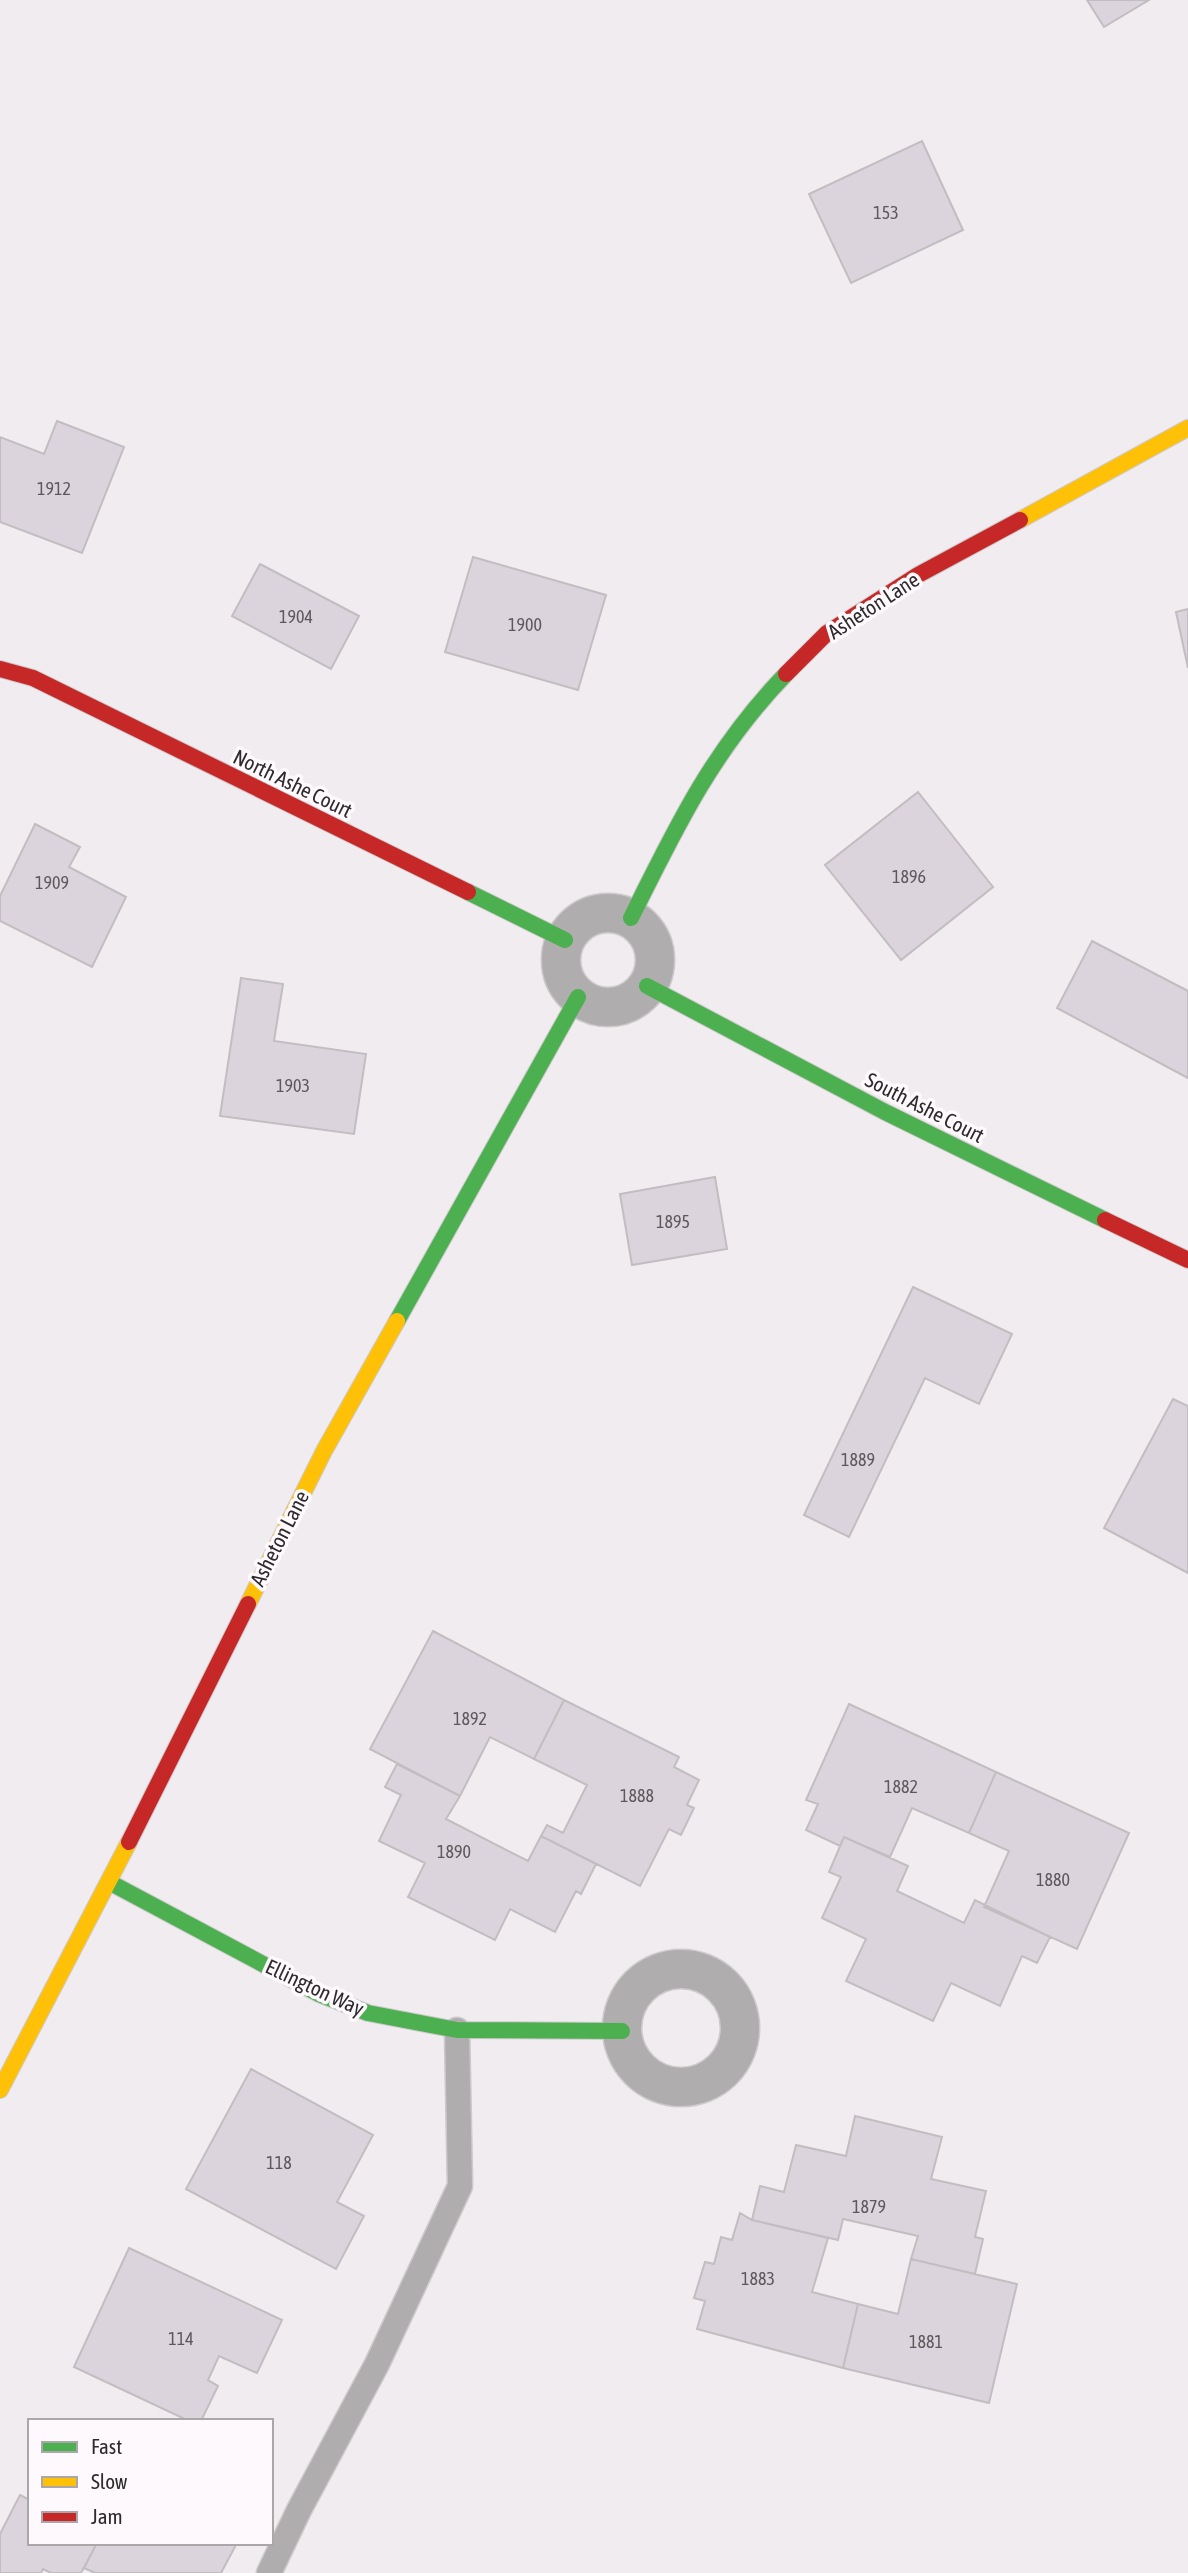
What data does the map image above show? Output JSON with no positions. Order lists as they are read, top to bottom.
{
  "streets": {
    "street": [
      "Asheton Lane",
      "North Ashe Court",
      "South Ashe Court",
      "Ellington Way"
    ]
  },
  "crossings": [
    ["Asheton Lane", "North Ashe Court"],
    ["Asheton Lane", "South Ashe Court"],
    ["Asheton Lane", "Ellington Way"],
    ["North Ashe Court", "South Ashe Court"]
  ],
  "house_numbers": [
    "153",
    "1912",
    "1904",
    "1900",
    "1896",
    "1909",
    "1903",
    "1895",
    "1889",
    "1892",
    "1882",
    "1888",
    "1890",
    "1880",
    "118",
    "1879",
    "1883",
    "114",
    "1881"
  ],
  "legend": ["Fast", "Slow", "Jam"]
}
